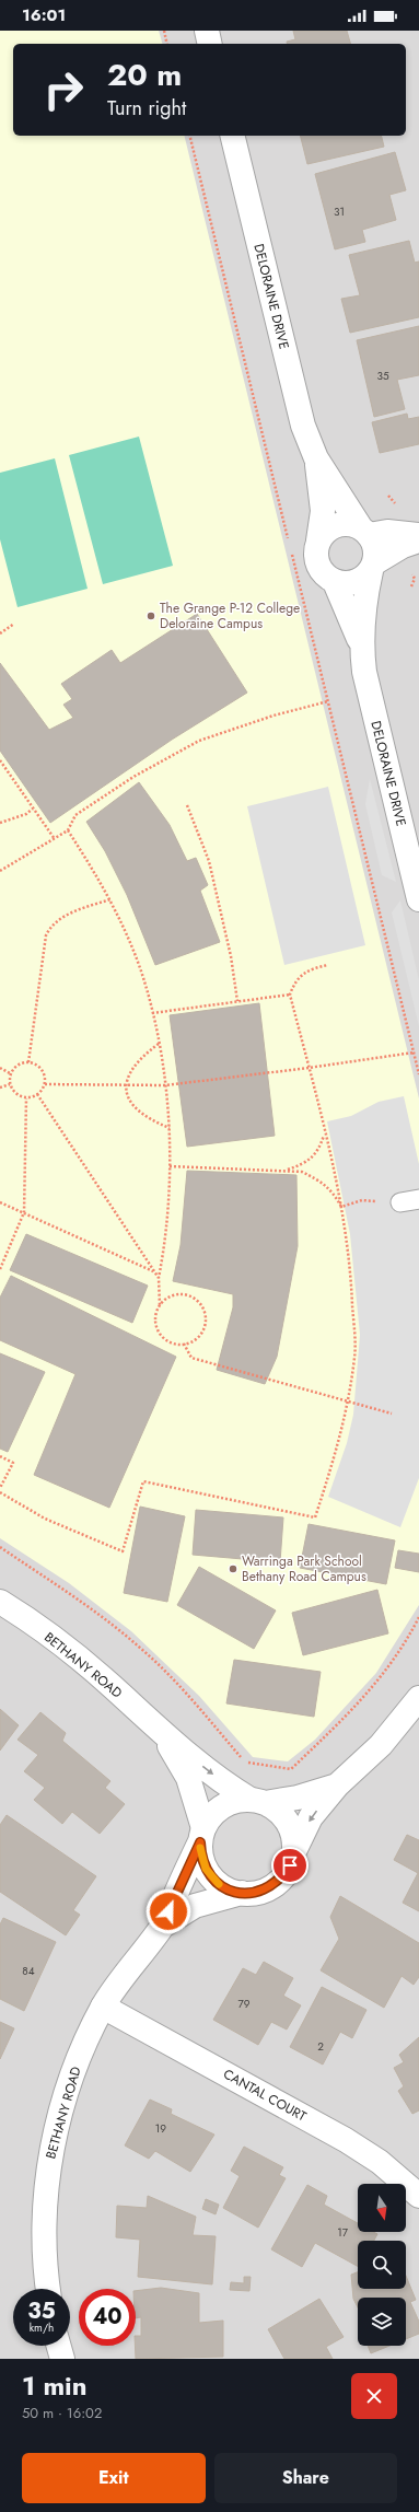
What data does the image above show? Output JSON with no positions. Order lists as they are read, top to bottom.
{
  "streets": {
    "street": ["DELORAINE DRIVE", "BETHANY ROAD", "CANTAL COURT"]
  },
  "crossings": [
    ["BETHANY ROAD", "CANTAL COURT"]
  ],
  "places": ["The Grange P-12 College Deloraine Campus", "Warringa Park School Bethany Road Campus"],
  "house_numbers": [
    "31",
    "35",
    "84",
    "79",
    "2",
    "19",
    "17"
  ],
  "north": "bottom",
  "page": {
    "status": "16:01",
    "turn": ["20 m", "Turn right"],
    "speed": "35 km/h",
    "limit": "40",
    "heading": ["1 min", "50 m · 16:02"],
    "buttons": ["Exit", "Share"]
  }
}
